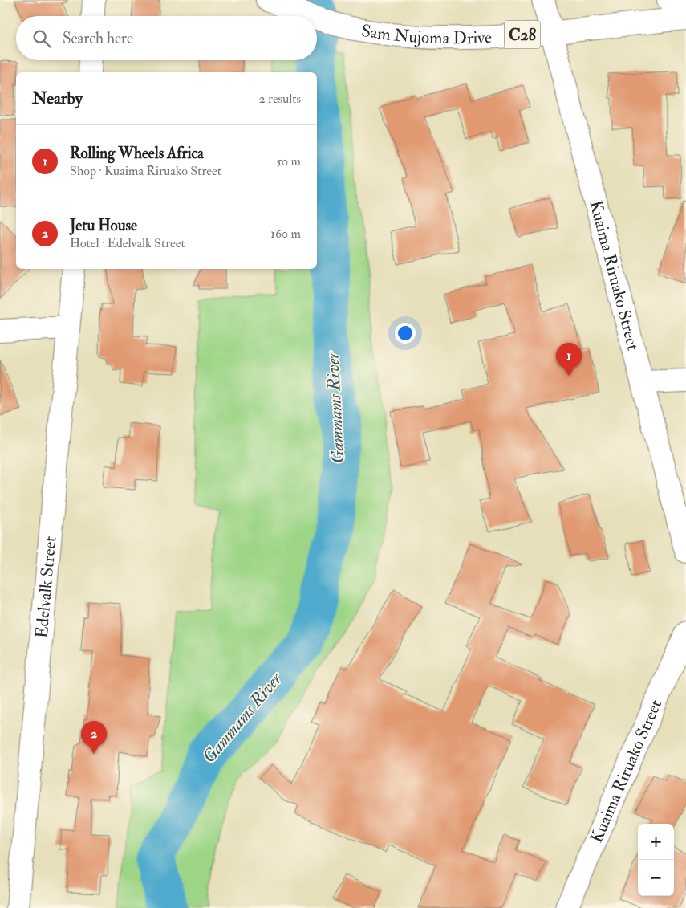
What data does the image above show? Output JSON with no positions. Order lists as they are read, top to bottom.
{
  "streets": {
    "main road": [
      "Sam Nujoma Drive",
      "C28",
      "Kuaima Riruako Street",
      "Edelvalk Street"
    ]
  },
  "crossings": [
    ["Sam Nujoma Drive", "Kuaima Riruako Street"]
  ],
  "water": ["Gammams River"],
  "page": {
    "search": "Search here",
    "heading": ["Nearby", "2 results"],
    "list": [
      {
        "mark": "1",
        "name": "Rolling Wheels Africa",
        "note": "Shop · Kuaima Riruako Street",
        "value": "50 m"
      },
      {
        "mark": "2",
        "name": "Jetu House",
        "note": "Hotel · Edelvalk Street",
        "value": "160 m"
      }
    ],
    "pins": ["1", "2"],
    "map_buttons": ["+", "−"]
  }
}
